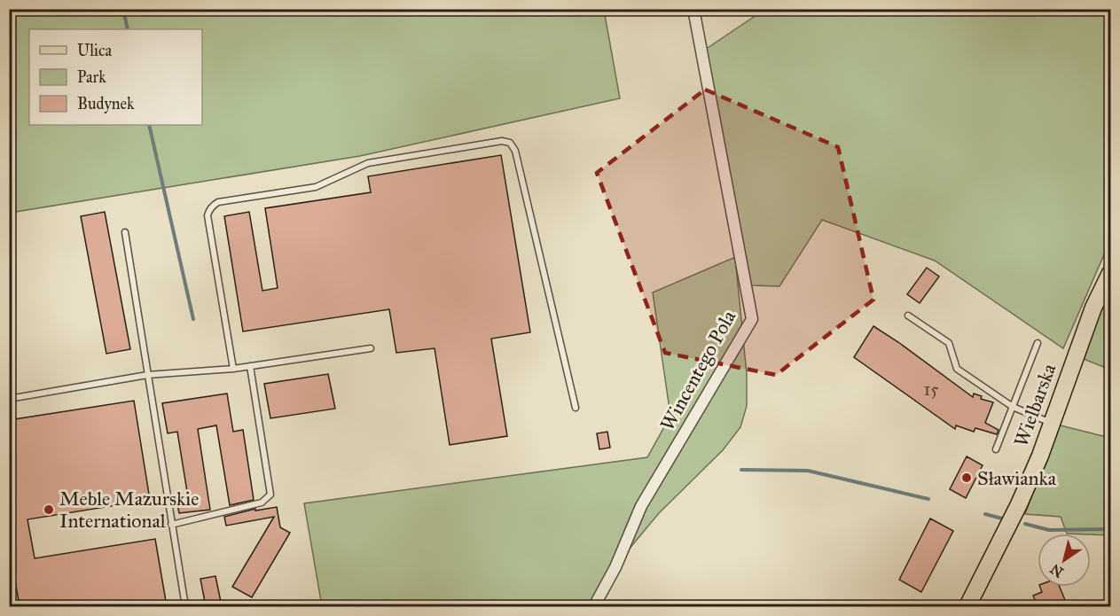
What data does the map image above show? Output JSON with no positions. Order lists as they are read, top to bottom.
{
  "streets": {
    "main road": ["Wielbarska"],
    "street": ["Wincentego Pola"]
  },
  "places": ["Sławianka", "Meble Mazurskie International"],
  "house_numbers": ["15"],
  "legend": ["Ulica", "Park", "Budynek"],
  "north": "bottom left"
}
